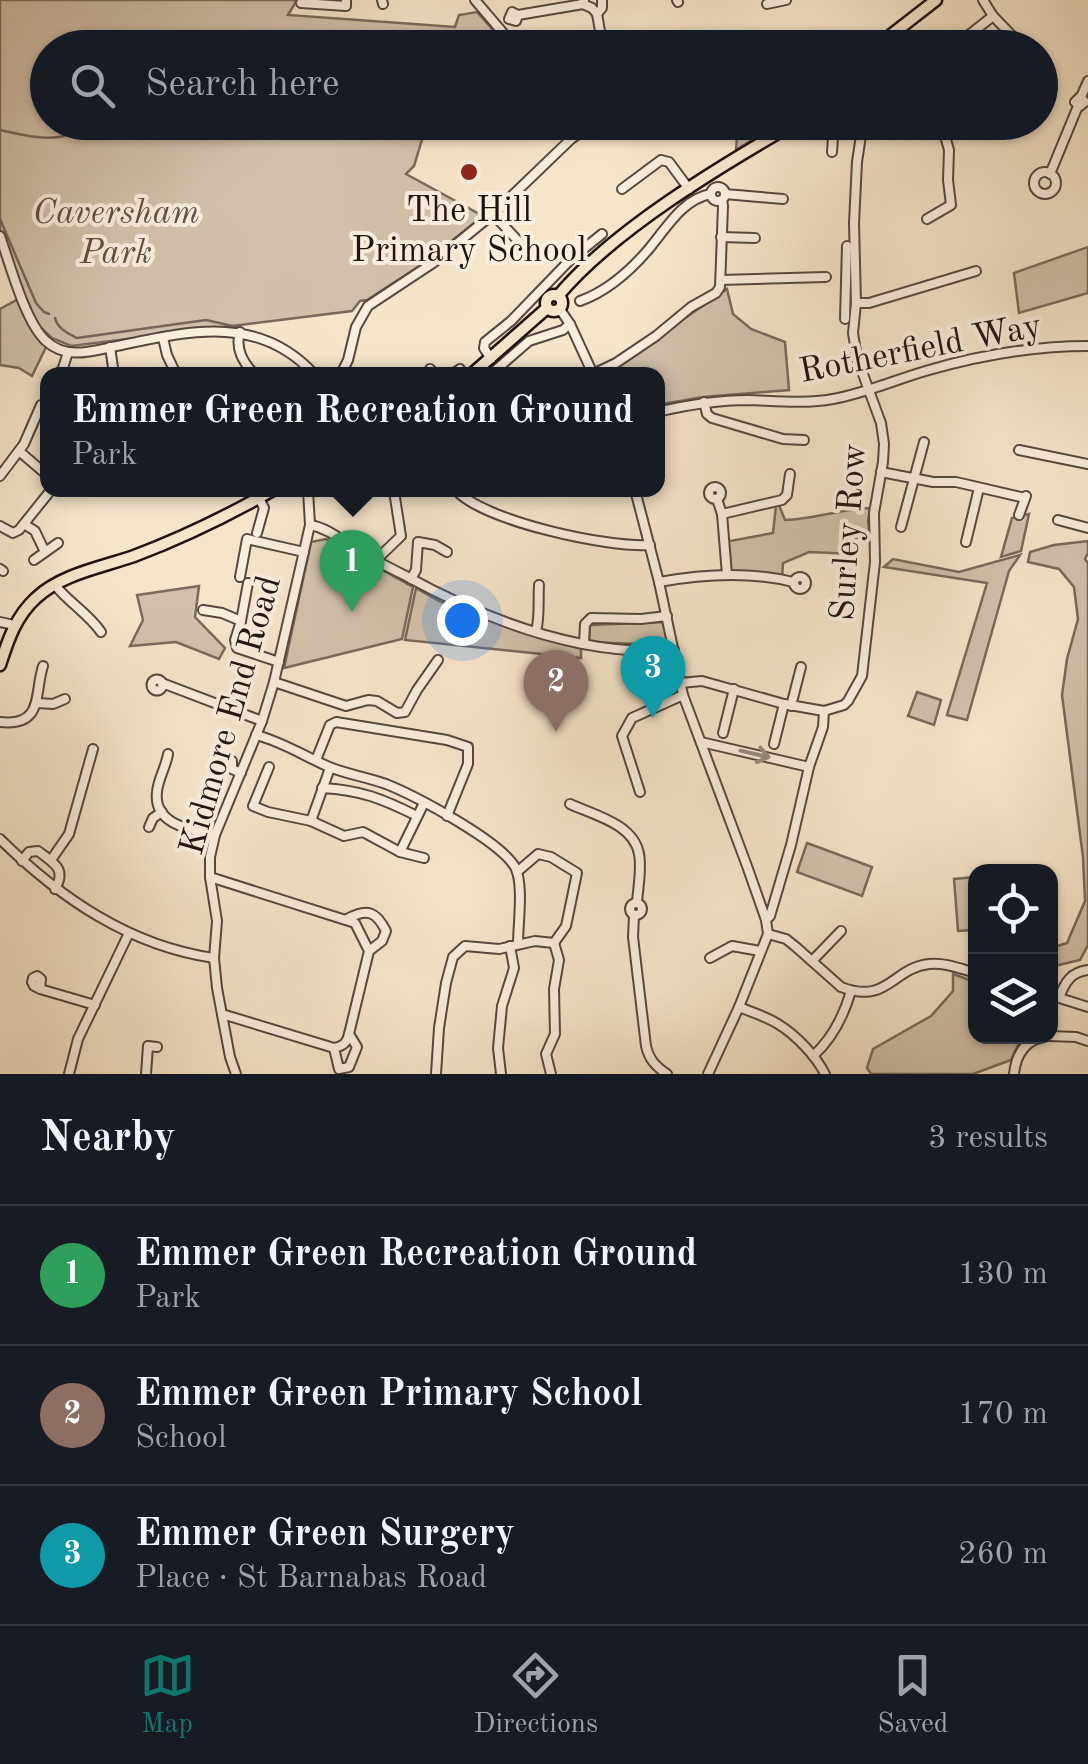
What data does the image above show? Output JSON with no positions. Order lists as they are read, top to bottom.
{
  "streets": {
    "street": ["Rotherfield Way", "Surley Row", "Kidmore End Road"]
  },
  "crossings": [
    ["Rotherfield Way", "Surley Row"]
  ],
  "parks": ["Caversham Park"],
  "places": ["The Hill Primary School"],
  "page": {
    "search": "Search here",
    "popup": ["Emmer Green Recreation Ground", "Park"],
    "pins": ["1", "3", "2"],
    "heading": ["Nearby", "3 results"],
    "list": [
      {
        "mark": "1",
        "name": "Emmer Green Recreation Ground",
        "note": "Park",
        "value": "130 m"
      },
      {
        "mark": "2",
        "name": "Emmer Green Primary School",
        "note": "School",
        "value": "170 m"
      },
      {
        "mark": "3",
        "name": "Emmer Green Surgery",
        "note": "Place · St Barnabas Road",
        "value": "260 m"
      }
    ],
    "nav": ["Map", "Directions", "Saved"]
  }
}
